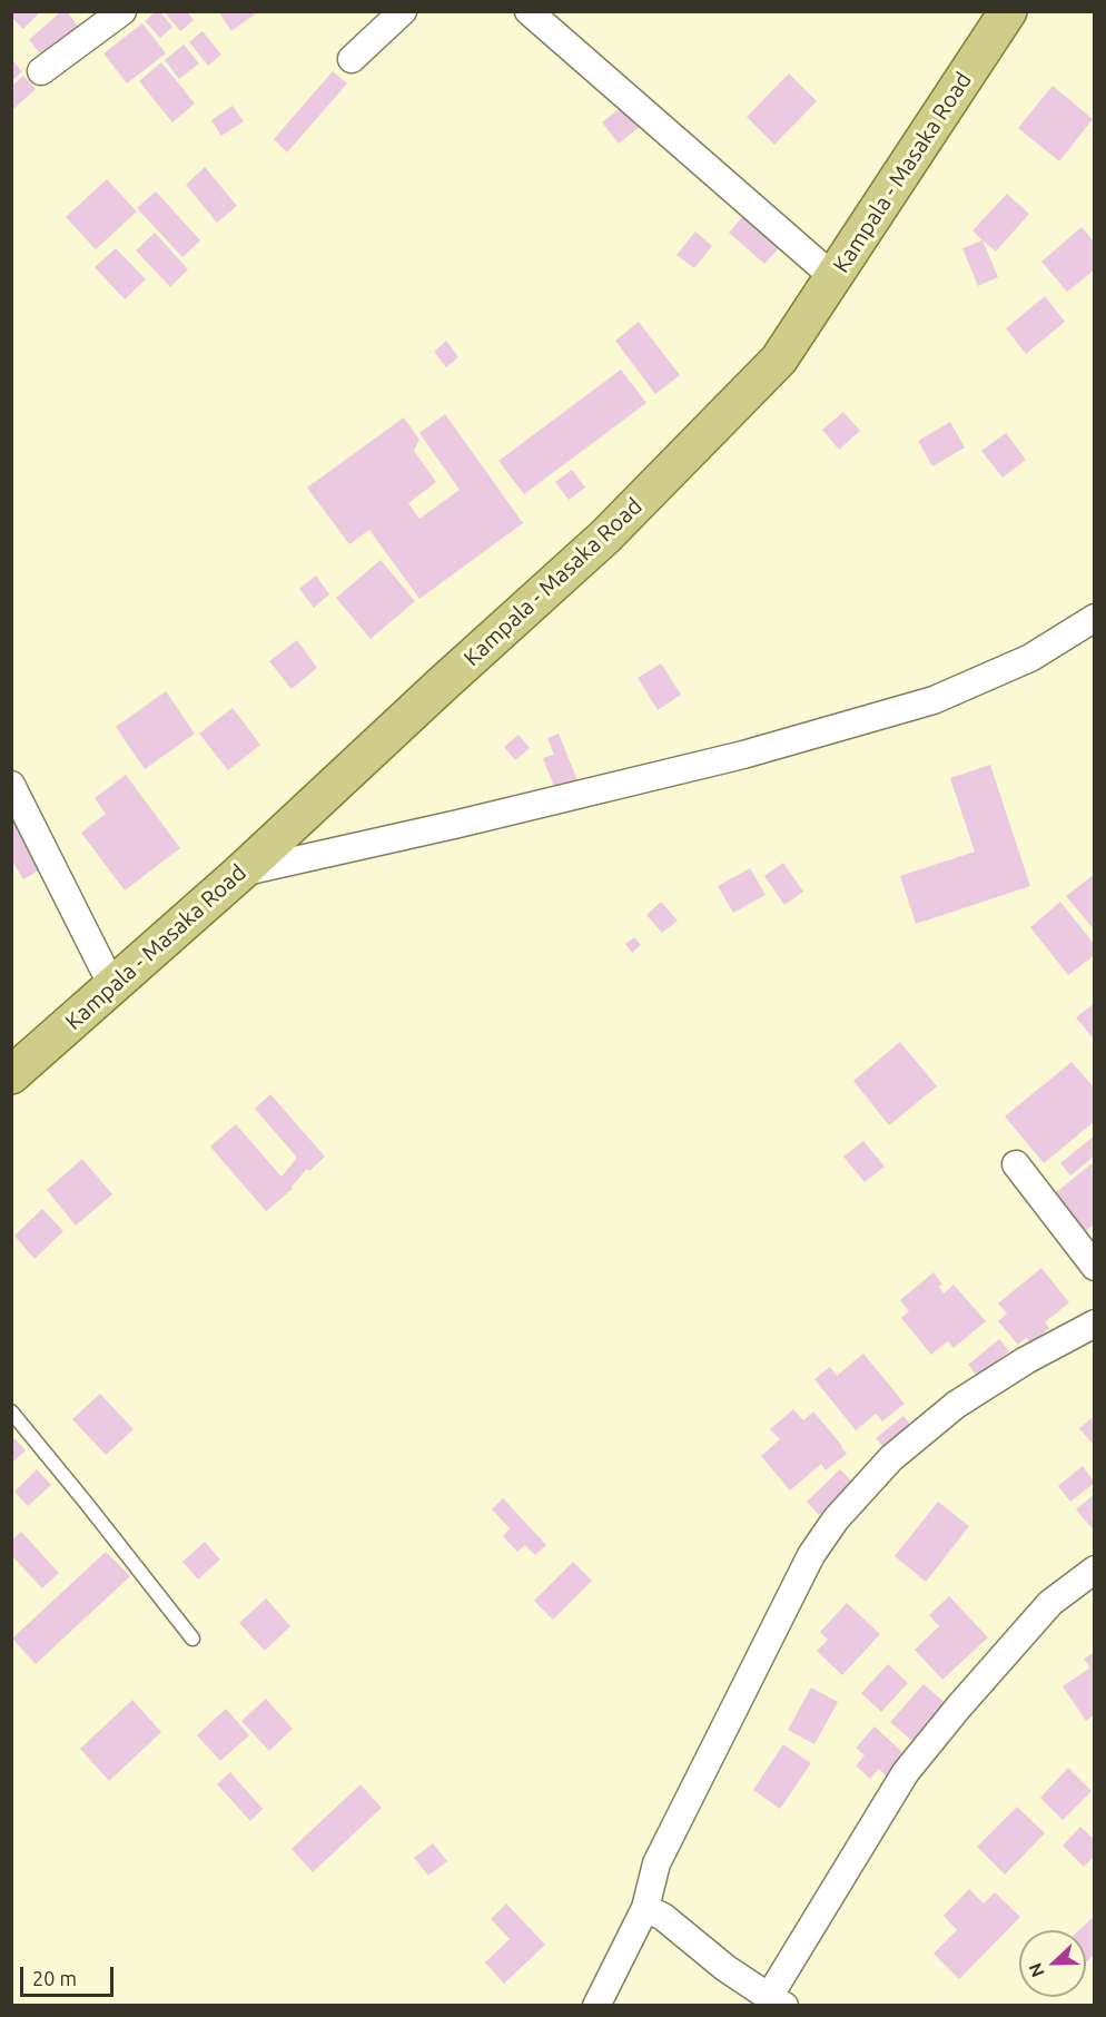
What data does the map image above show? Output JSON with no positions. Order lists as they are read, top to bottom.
{
  "streets": {
    "main road": ["Kampala - Masaka Road"]
  },
  "scale_bar": "20 m",
  "north": "left"
}
